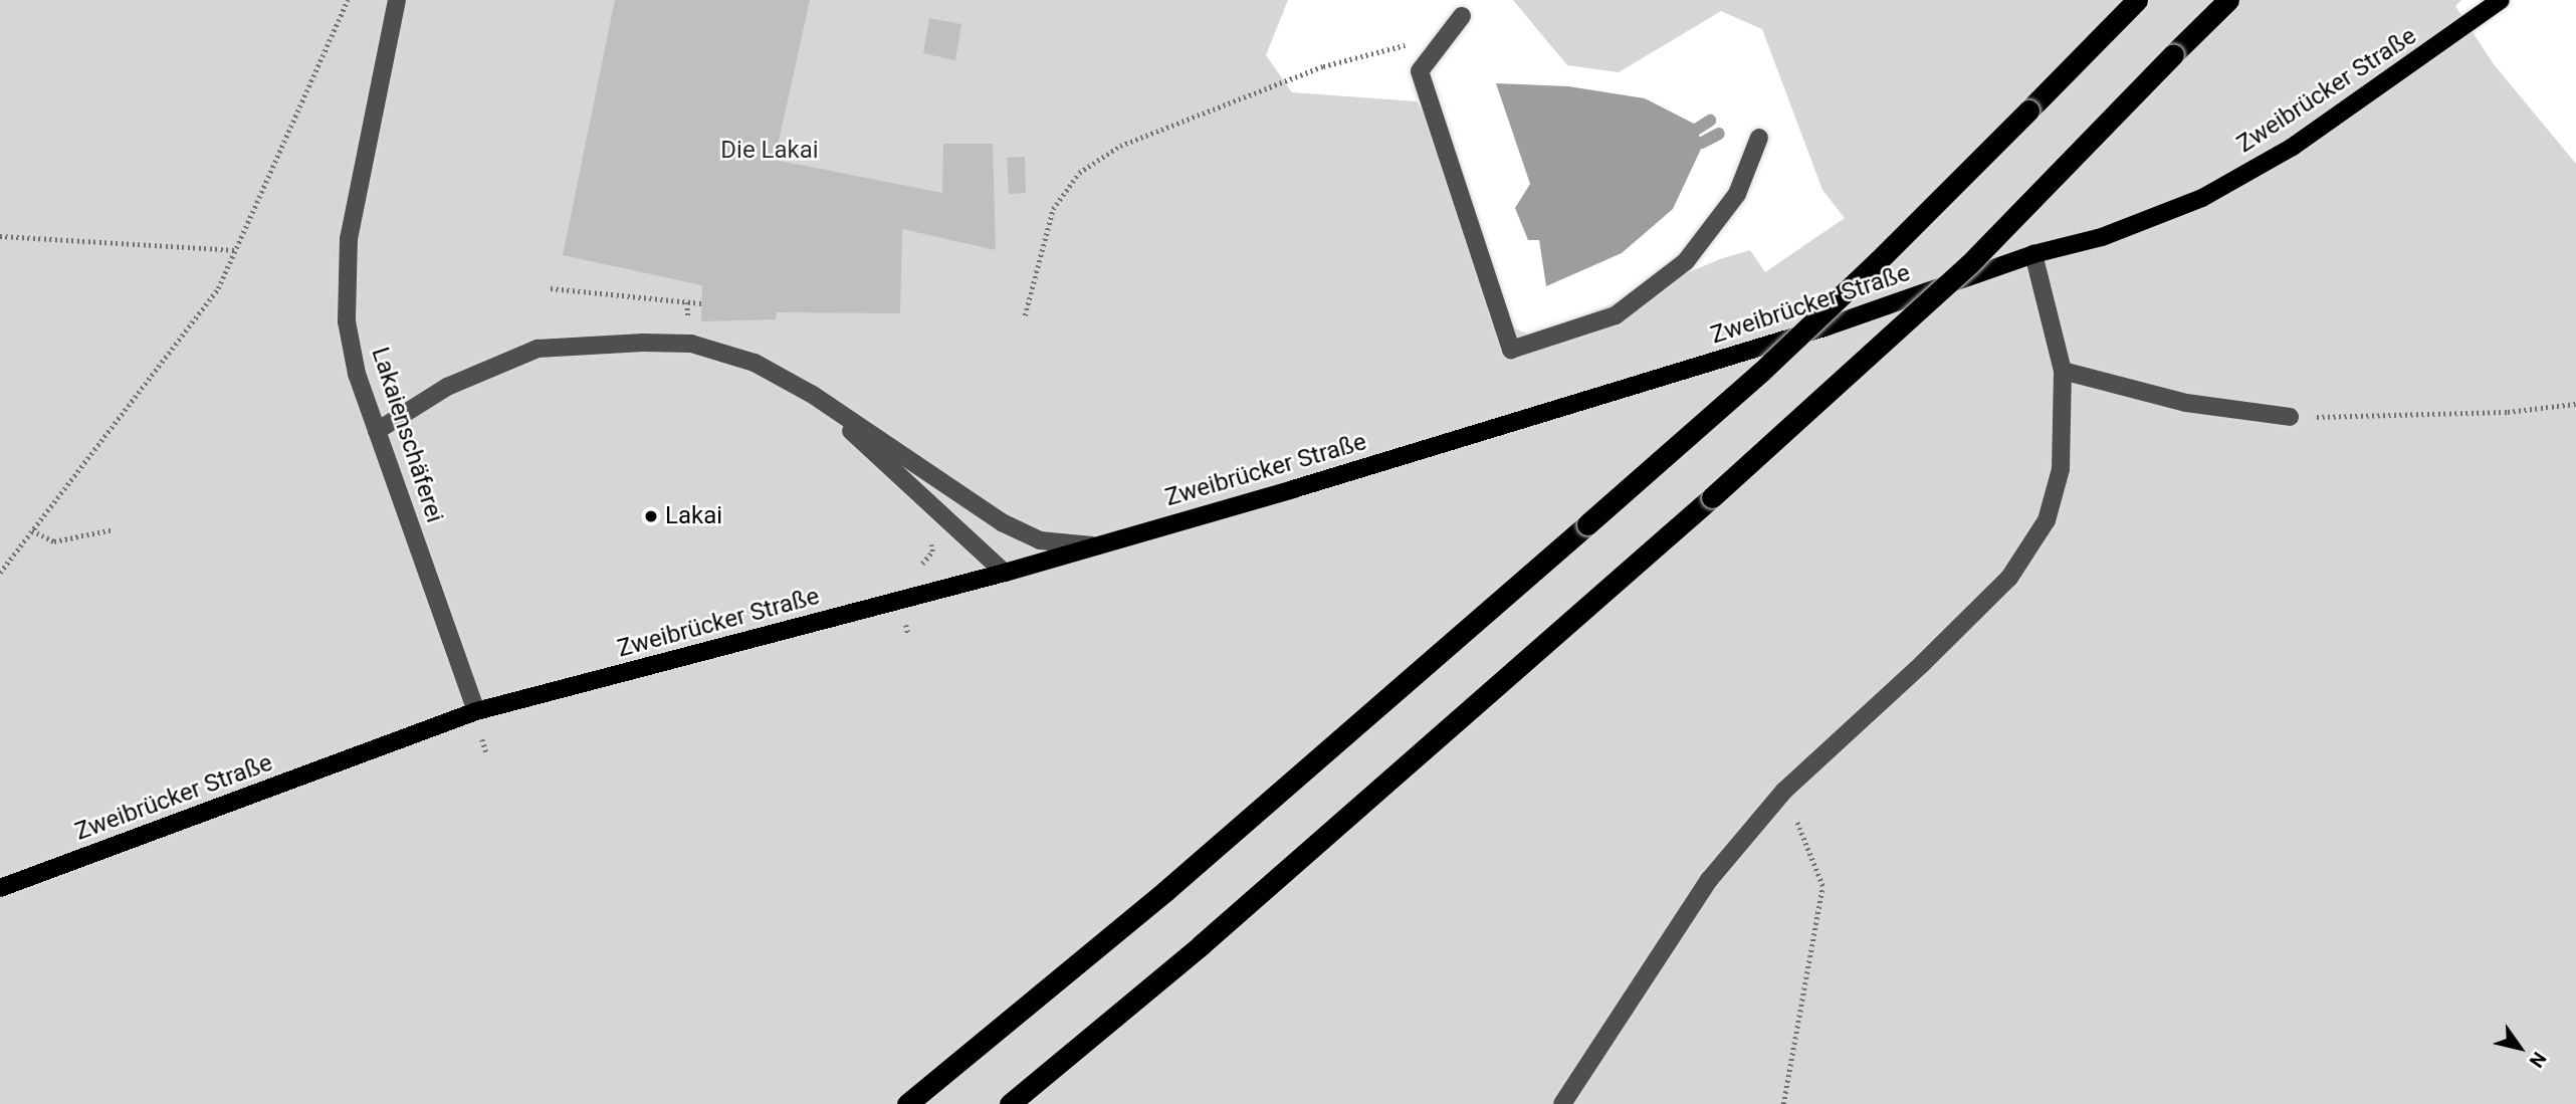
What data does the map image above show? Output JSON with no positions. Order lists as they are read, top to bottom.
{
  "streets": {
    "main road": ["Zweibrücker Straße"],
    "lane": ["Lakaienschäferei"]
  },
  "crossings": [
    ["Zweibrücker Straße", "Lakaienschäferei"]
  ],
  "parks": ["Die Lakai"],
  "places": ["Lakai"],
  "north": "bottom right"
}
